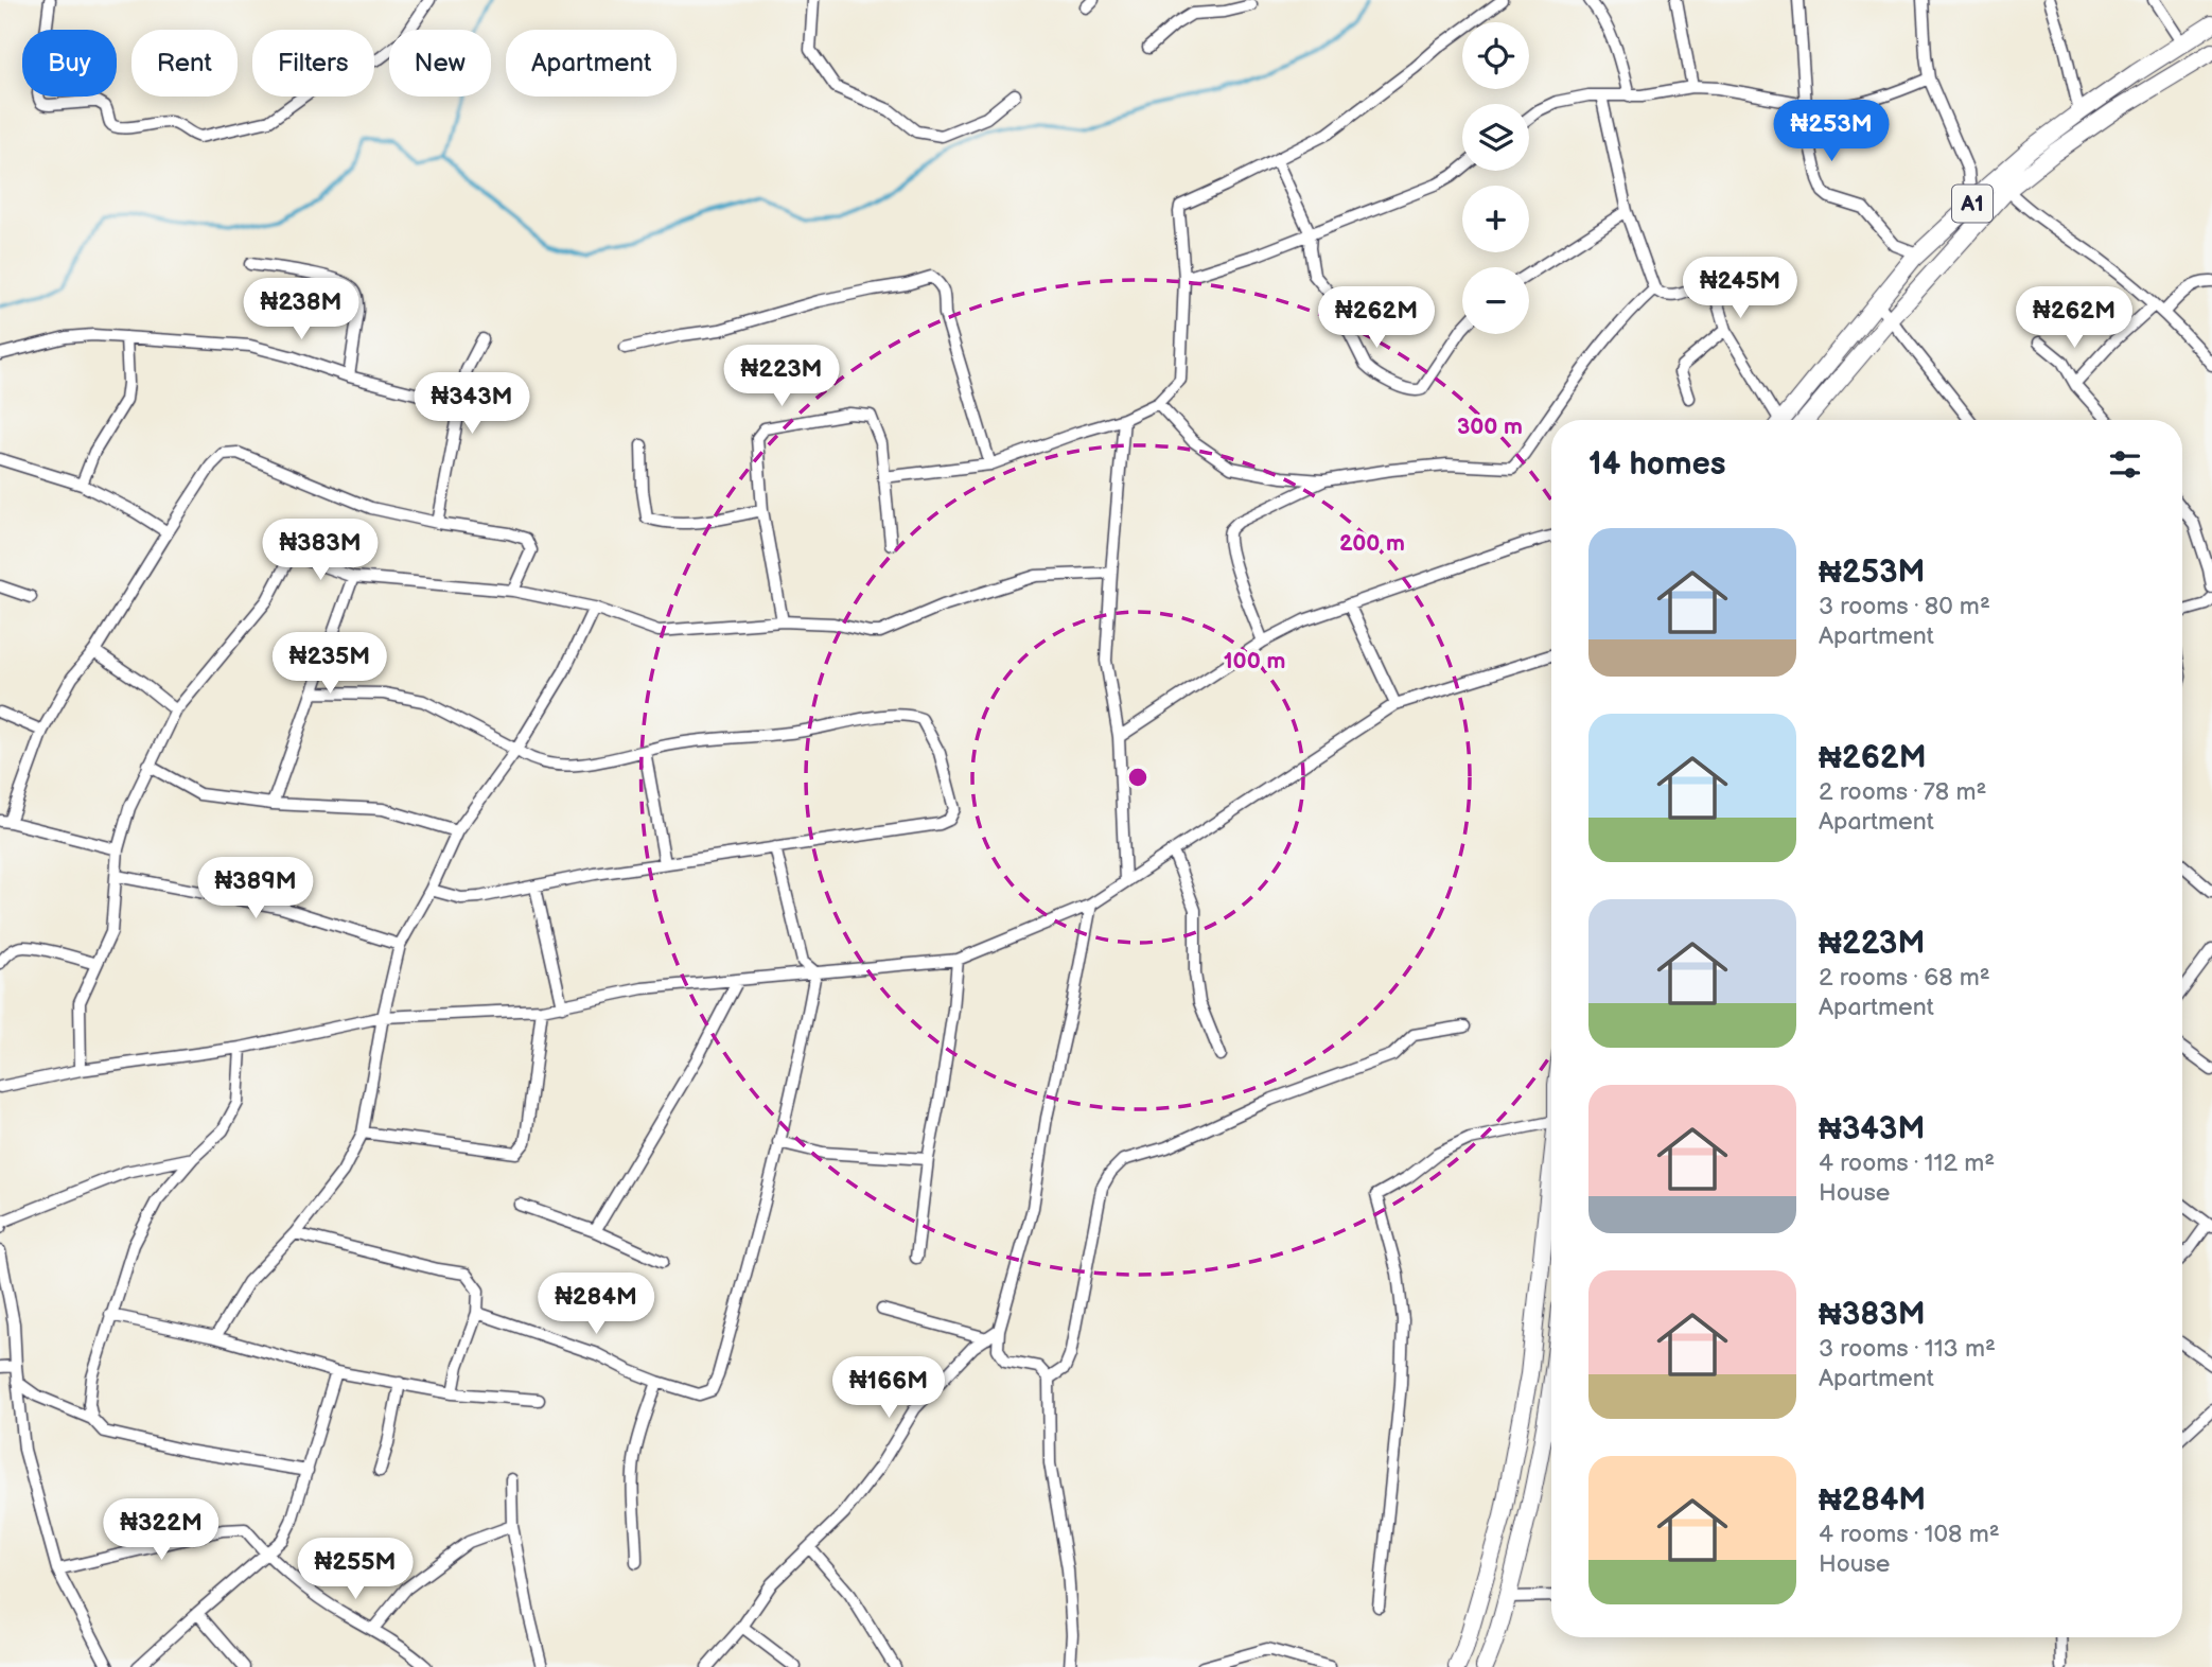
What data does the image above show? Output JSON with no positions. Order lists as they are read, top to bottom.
{
  "streets": {
    "highway": ["A1"]
  },
  "page": {
    "map_buttons": ["+", "−"],
    "chip": [
      "Buy",
      "Rent",
      "Filters",
      "New",
      "Apartment"
    ],
    "price": [
      "₦253M",
      "₦245M",
      "₦238M",
      "₦262M",
      "₦262M",
      "₦223M",
      "₦343M",
      "₦383M",
      "₦235M",
      "₦389M",
      "₦284M",
      "₦166M",
      "₦322M",
      "₦255M"
    ],
    "heading": "14 homes",
    "list": [
      {
        "name": "₦253M",
        "note": "3 rooms · 80 m² · Apartment"
      },
      {
        "name": "₦262M",
        "note": "2 rooms · 78 m² · Apartment"
      },
      {
        "name": "₦223M",
        "note": "2 rooms · 68 m² · Apartment"
      },
      {
        "name": "₦343M",
        "note": "4 rooms · 112 m² · House"
      },
      {
        "name": "₦383M",
        "note": "3 rooms · 113 m² · Apartment"
      },
      {
        "name": "₦284M",
        "note": "4 rooms · 108 m² · House"
      }
    ]
  },
  "rings": ["300 m", "200 m", "100 m"]
}
